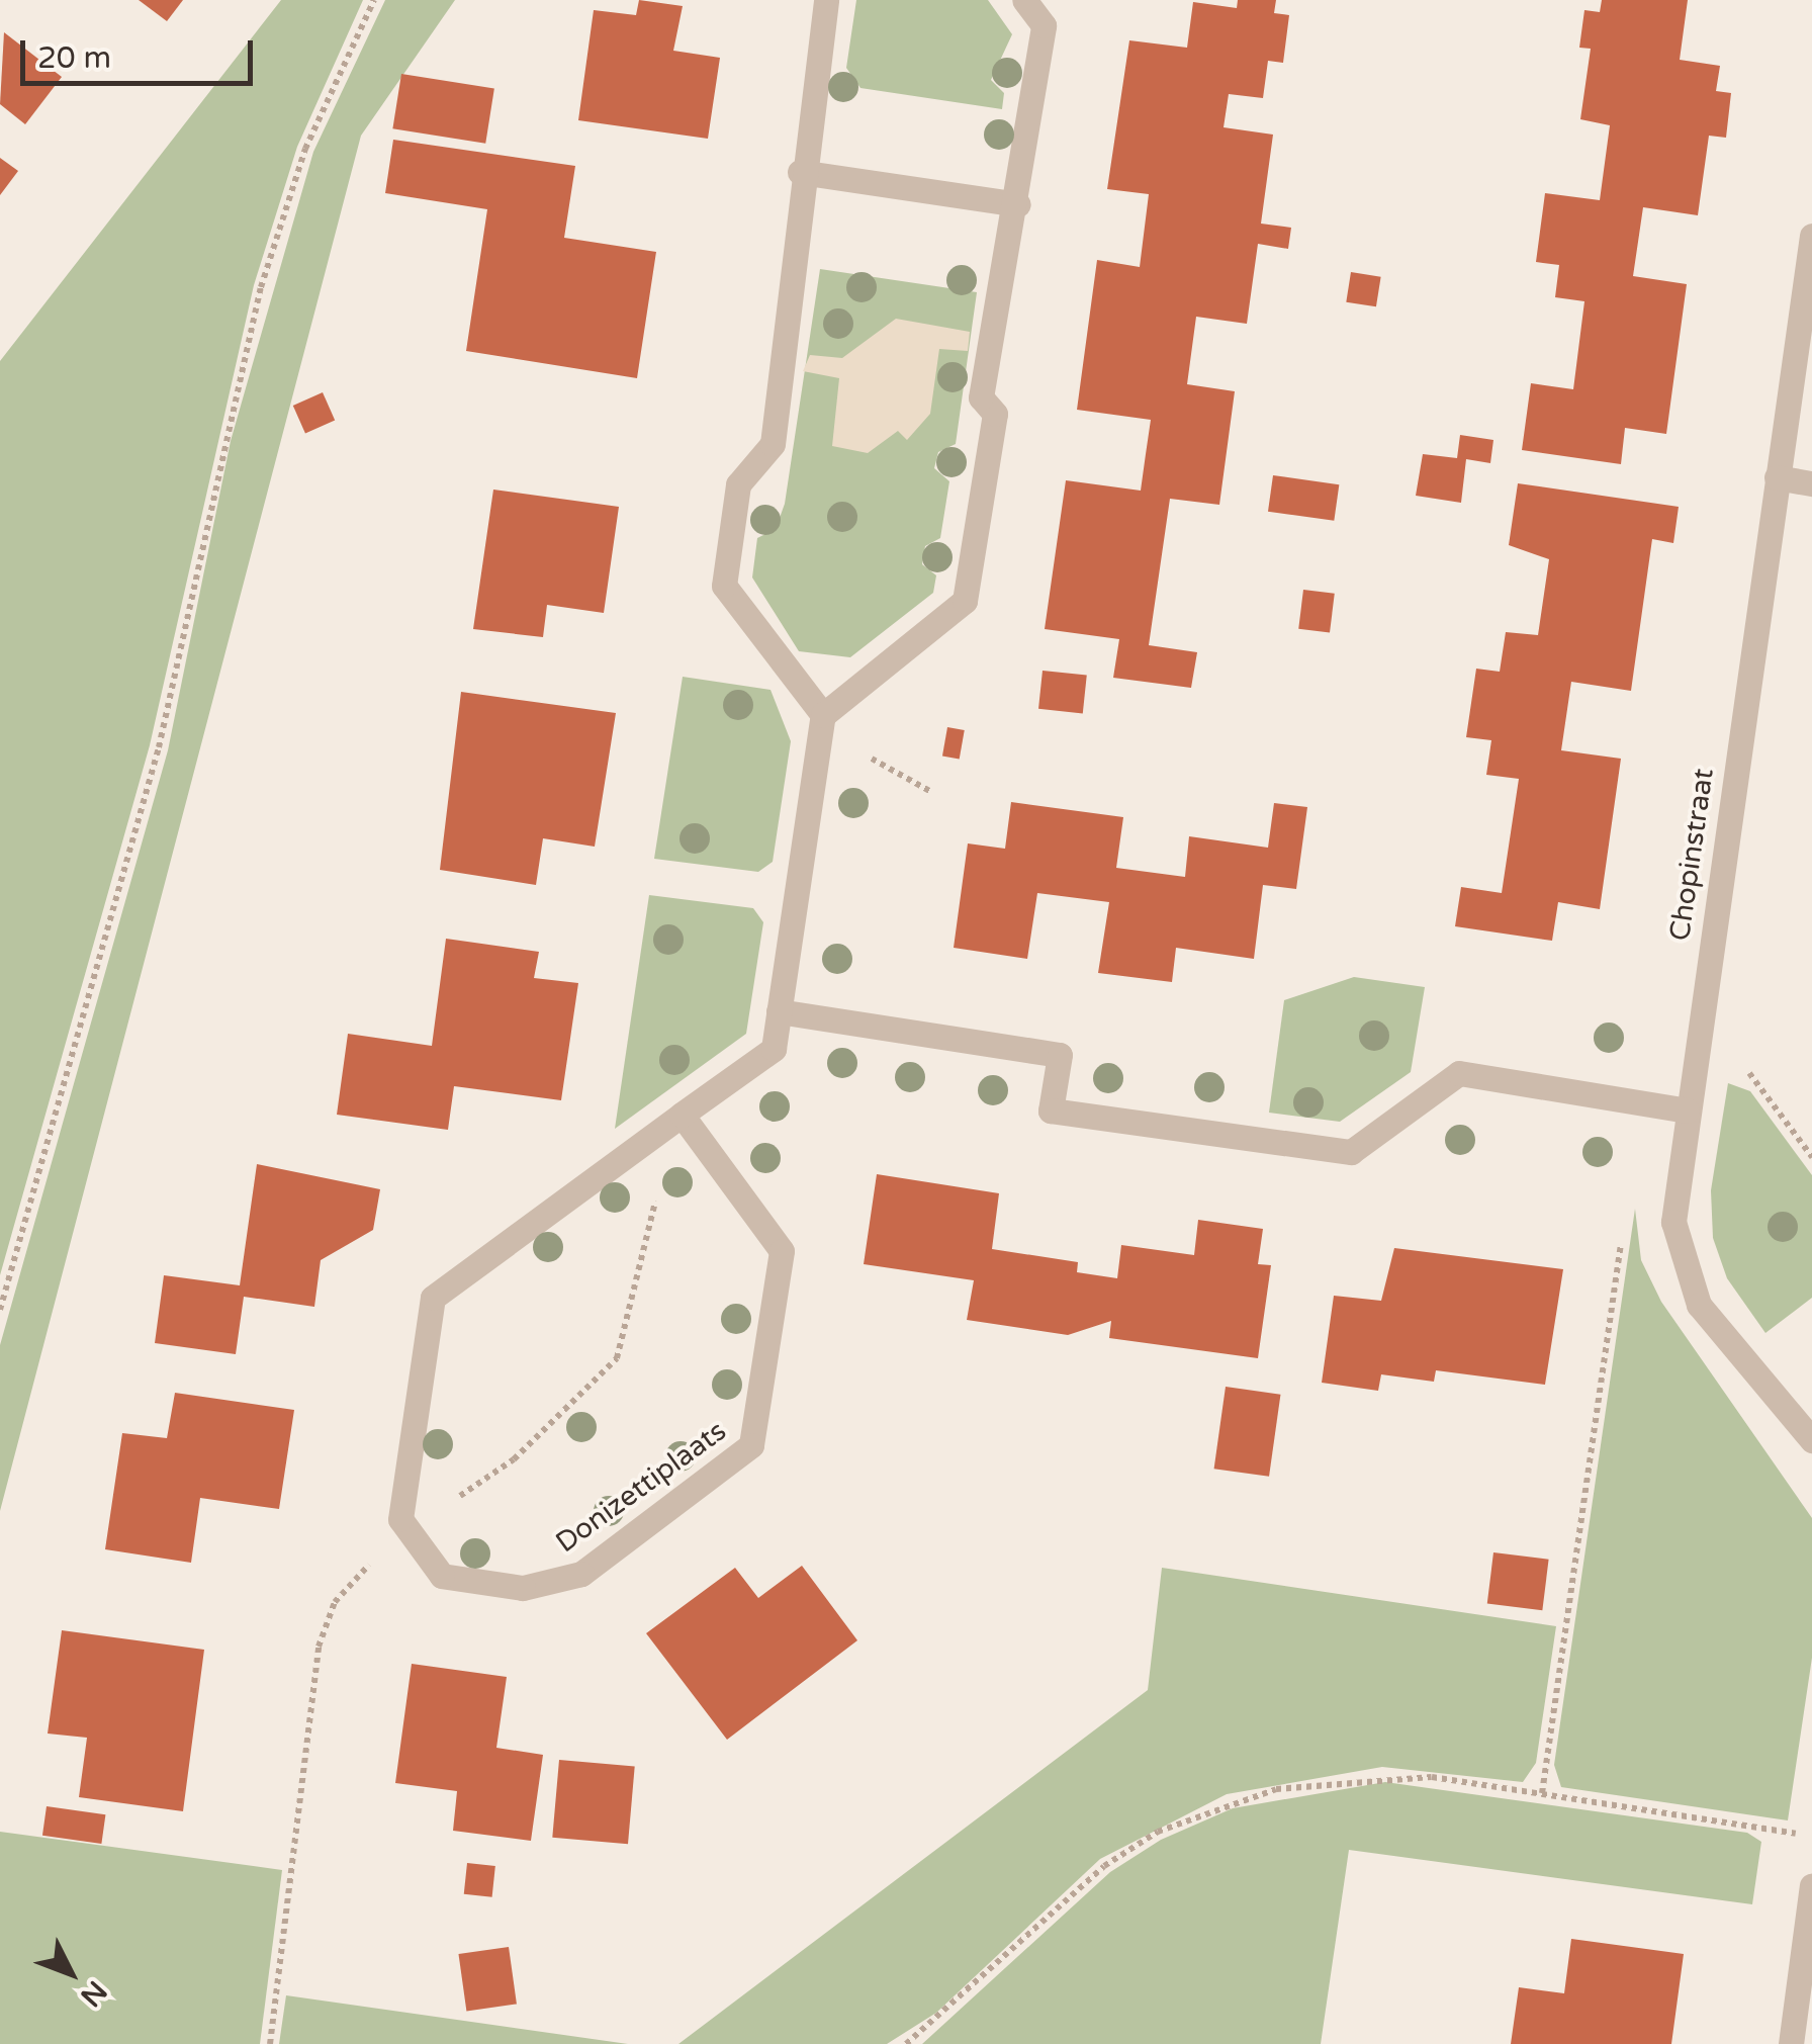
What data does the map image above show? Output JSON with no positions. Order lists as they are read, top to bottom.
{
  "streets": {
    "street": ["Chopinstraat", "Donizettiplaats"]
  },
  "scale_bar": "20 m",
  "north": "bottom right"
}
